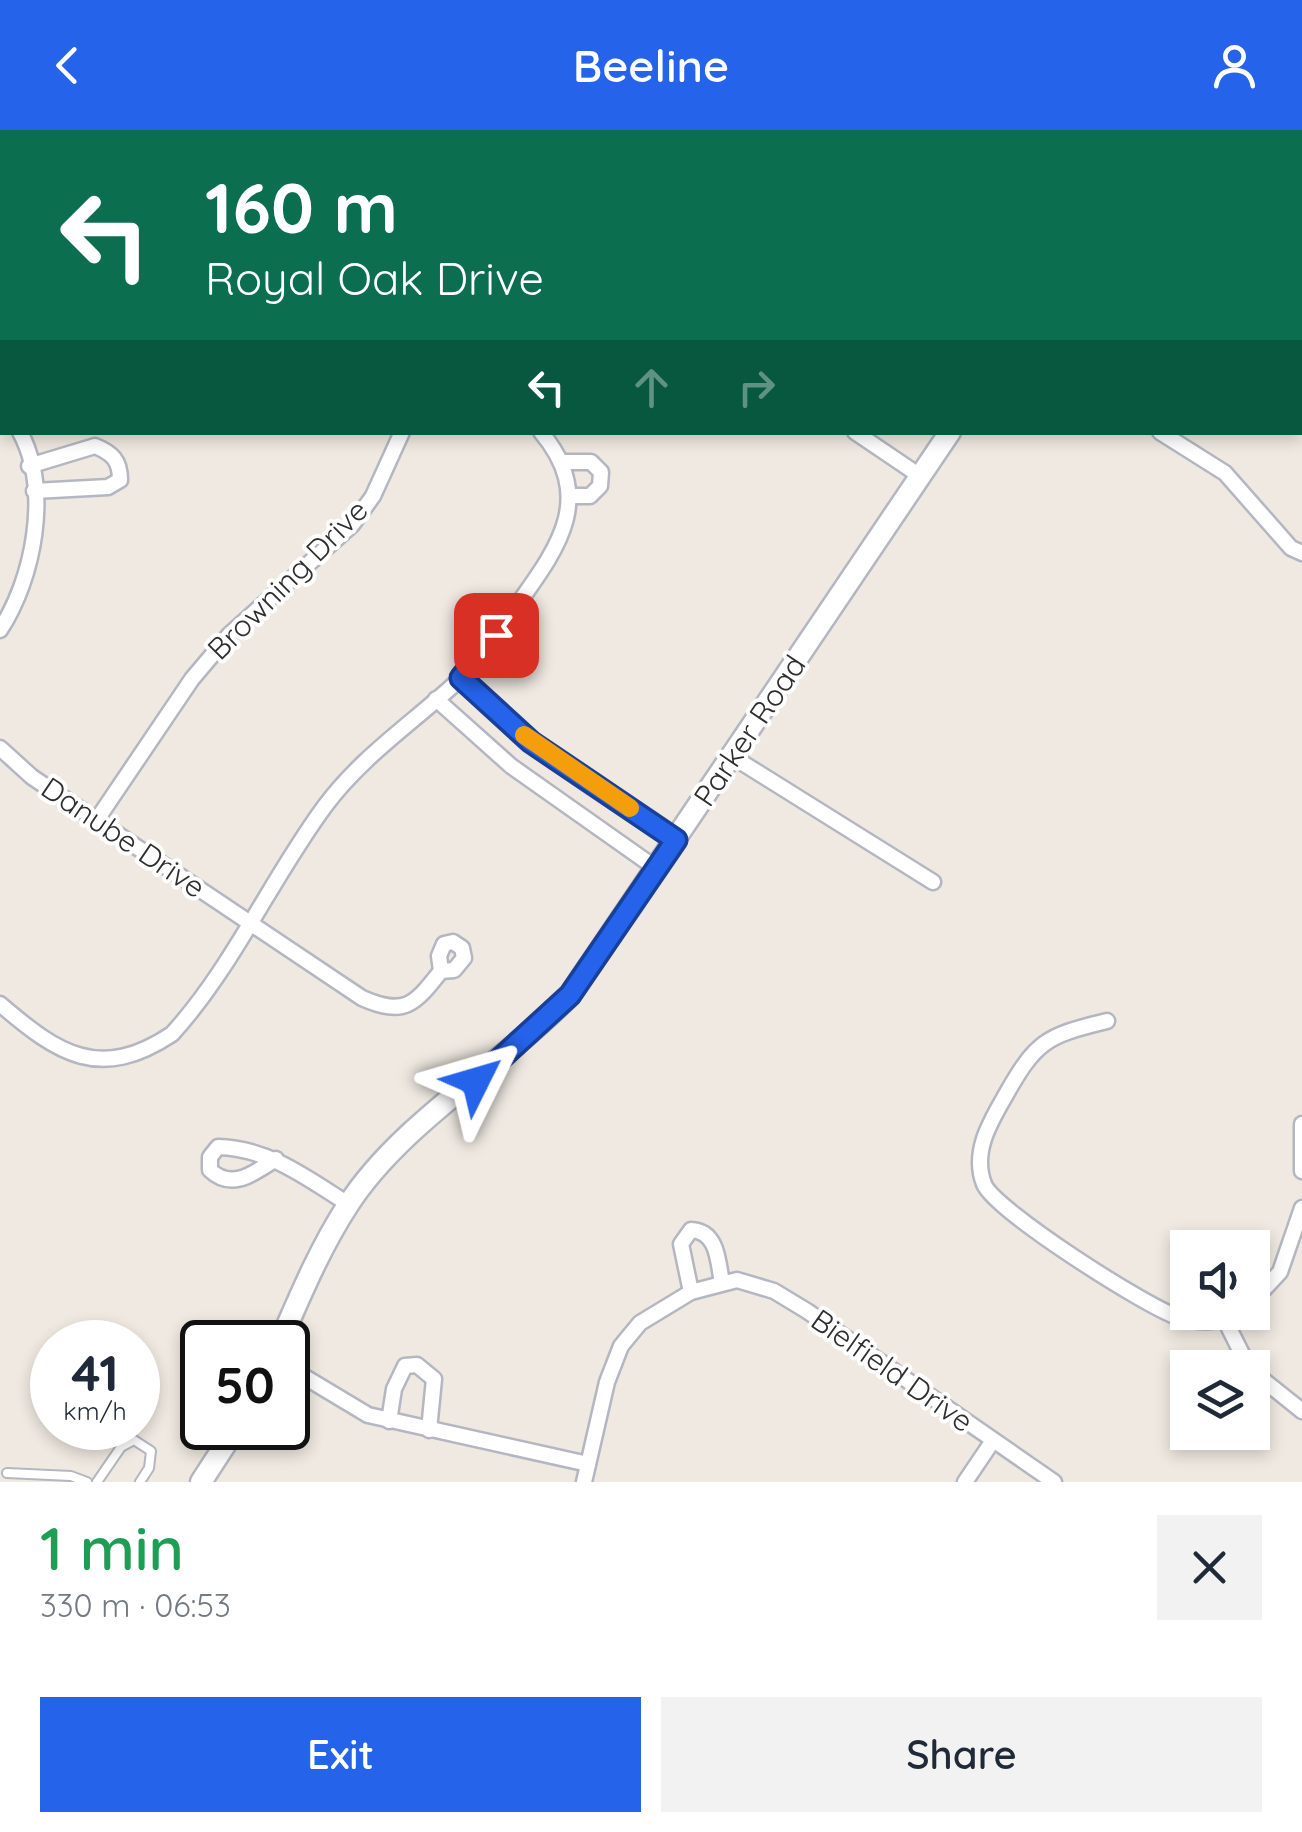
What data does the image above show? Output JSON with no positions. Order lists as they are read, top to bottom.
{
  "streets": {
    "main road": ["Parker Road"],
    "street": ["Browning Drive", "Danube Drive", "Bielfield Drive"]
  },
  "crossings": [
    ["Browning Drive", "Danube Drive"]
  ],
  "page": {
    "header": "Beeline",
    "turn": ["160 m", "Royal Oak Drive"],
    "speed": "41 km/h",
    "limit": "50",
    "heading": ["1 min", "330 m · 06:53"],
    "buttons": ["Exit", "Share"]
  }
}
